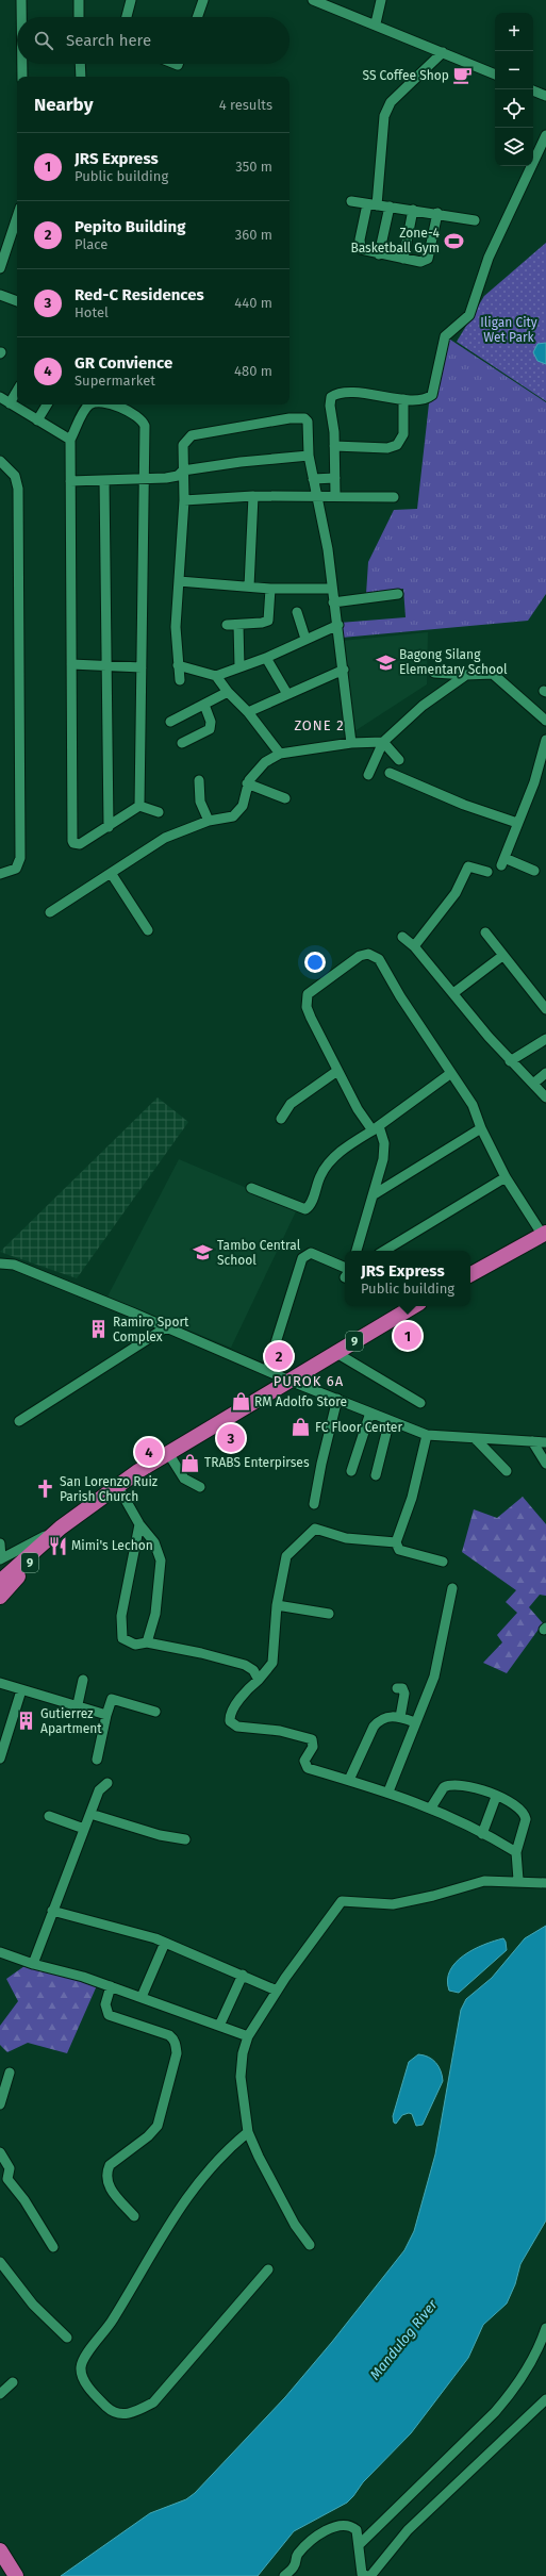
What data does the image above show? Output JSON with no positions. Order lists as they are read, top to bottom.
{
  "streets": {
    "highway": ["9"]
  },
  "districts": ["ZONE 2", "PUROK 6A"],
  "water": ["Mandulog River"],
  "parks": ["Iligan City Wet Park"],
  "places": {
    "cafe": ["SS Coffee Shop"],
    "sports": ["Zone-4 Basketball Gym"],
    "school or university": ["Bagong Silang Elementary School", "Tambo Central School"],
    "building": ["Ramiro Sport Complex", "Gutierrez Apartment"],
    "shop": ["RM Adolfo Store", "FC Floor Center", "TRABS Enterpirses"],
    "church": ["San Lorenzo Ruiz Parish Church"],
    "restaurant": ["Mimi's Lechon"]
  },
  "page": {
    "map_buttons": ["+", "−"],
    "search": "Search here",
    "heading": ["Nearby", "4 results"],
    "list": [
      {
        "mark": "1",
        "name": "JRS Express",
        "note": "Public building",
        "value": "350 m"
      },
      {
        "mark": "2",
        "name": "Pepito Building",
        "note": "Place",
        "value": "360 m"
      },
      {
        "mark": "3",
        "name": "Red-C Residences",
        "note": "Hotel",
        "value": "440 m"
      },
      {
        "mark": "4",
        "name": "GR Convience",
        "note": "Supermarket",
        "value": "480 m"
      }
    ],
    "popup": ["JRS Express", "Public building"],
    "pins": [
      "1",
      "2",
      "3",
      "4"
    ]
  }
}
